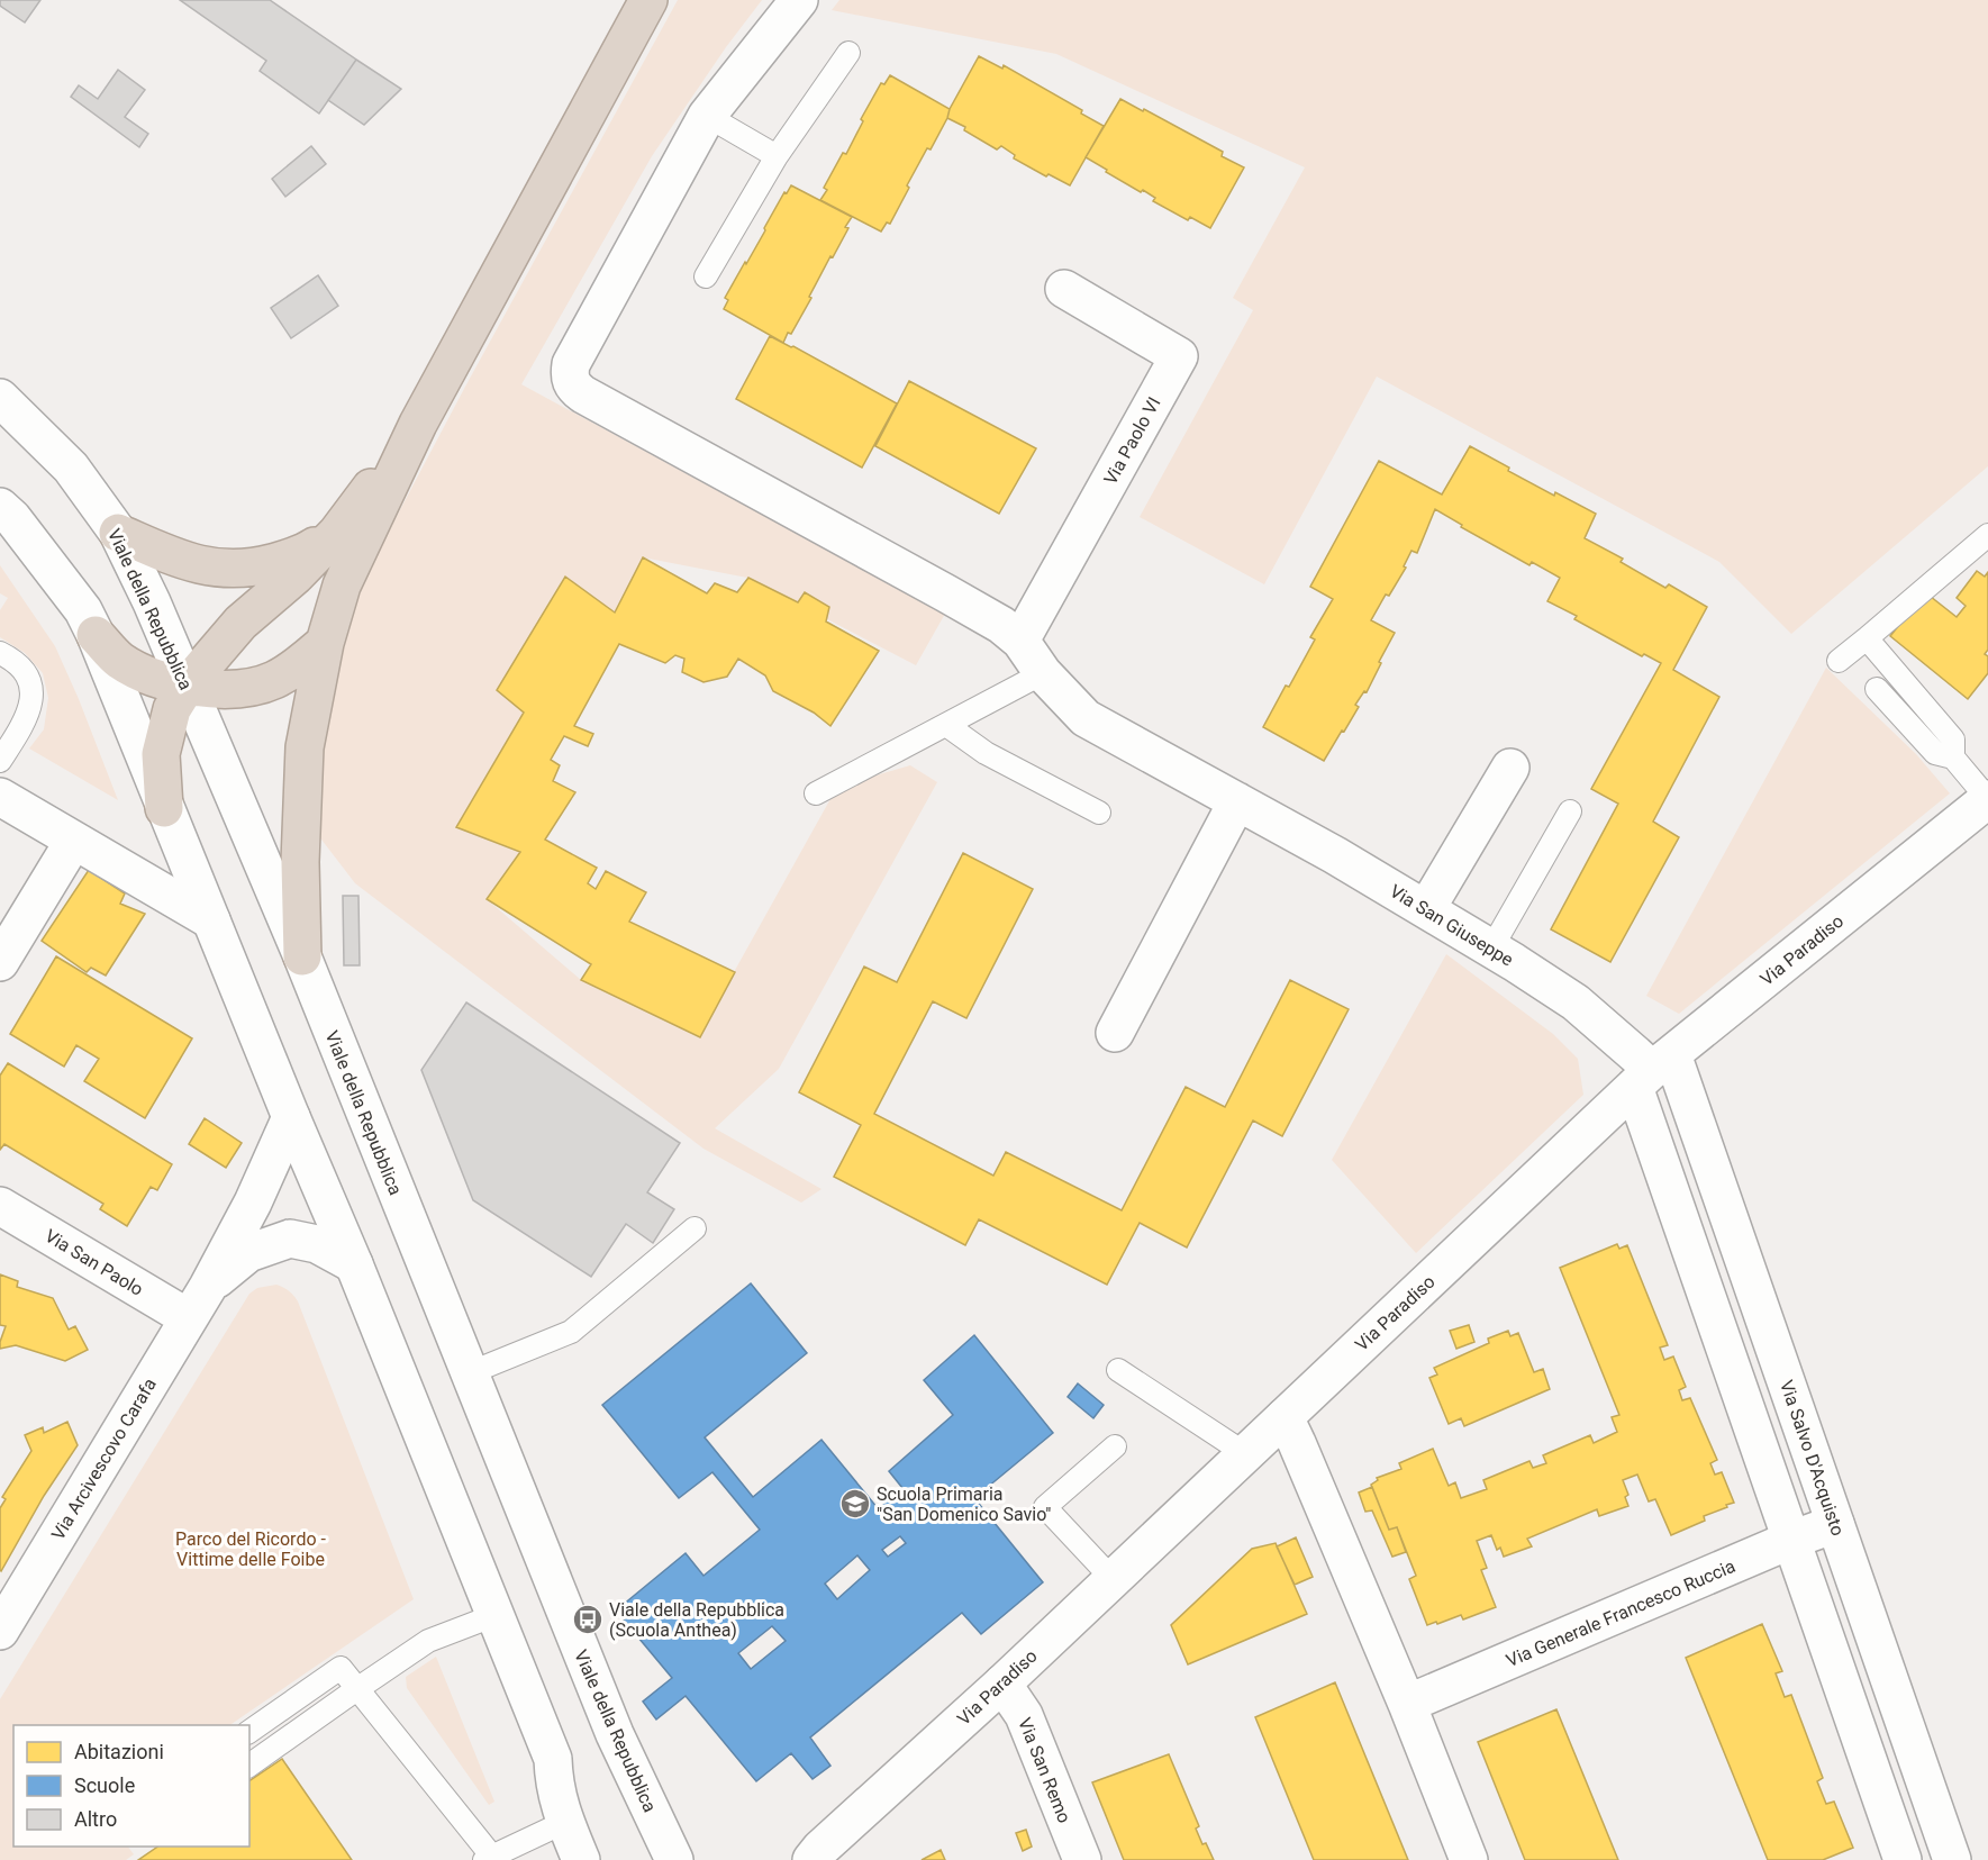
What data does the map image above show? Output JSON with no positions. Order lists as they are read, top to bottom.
{
  "streets": {
    "street": [
      "Via Paolo VI",
      "Viale della Repubblica",
      "Via San Giuseppe",
      "Via Paradiso",
      "Via San Paolo",
      "Via Salvo D'Acquisto",
      "Via Arcivescovo Carafa",
      "Via Generale Francesco Ruccia",
      "Via San Remo"
    ]
  },
  "crossings": [
    ["Via Paolo VI", "Via San Giuseppe"],
    ["Via San Giuseppe", "Via Paradiso"],
    ["Via San Giuseppe", "Via Salvo D'Acquisto"],
    ["Via Paradiso", "Via Salvo D'Acquisto"],
    ["Via Paradiso", "Via San Remo"],
    ["Via San Paolo", "Via Arcivescovo Carafa"],
    ["Via Salvo D'Acquisto", "Via Generale Francesco Ruccia"]
  ],
  "parks": ["Parco del Ricordo - Vittime delle Foibe"],
  "places": {
    "school or university": ["Scuola Primaria \"San Domenico Savio\""],
    "bus stop": ["Viale della Repubblica (Scuola Anthea)"]
  },
  "legend": ["Abitazioni", "Scuole", "Altro"]
}
